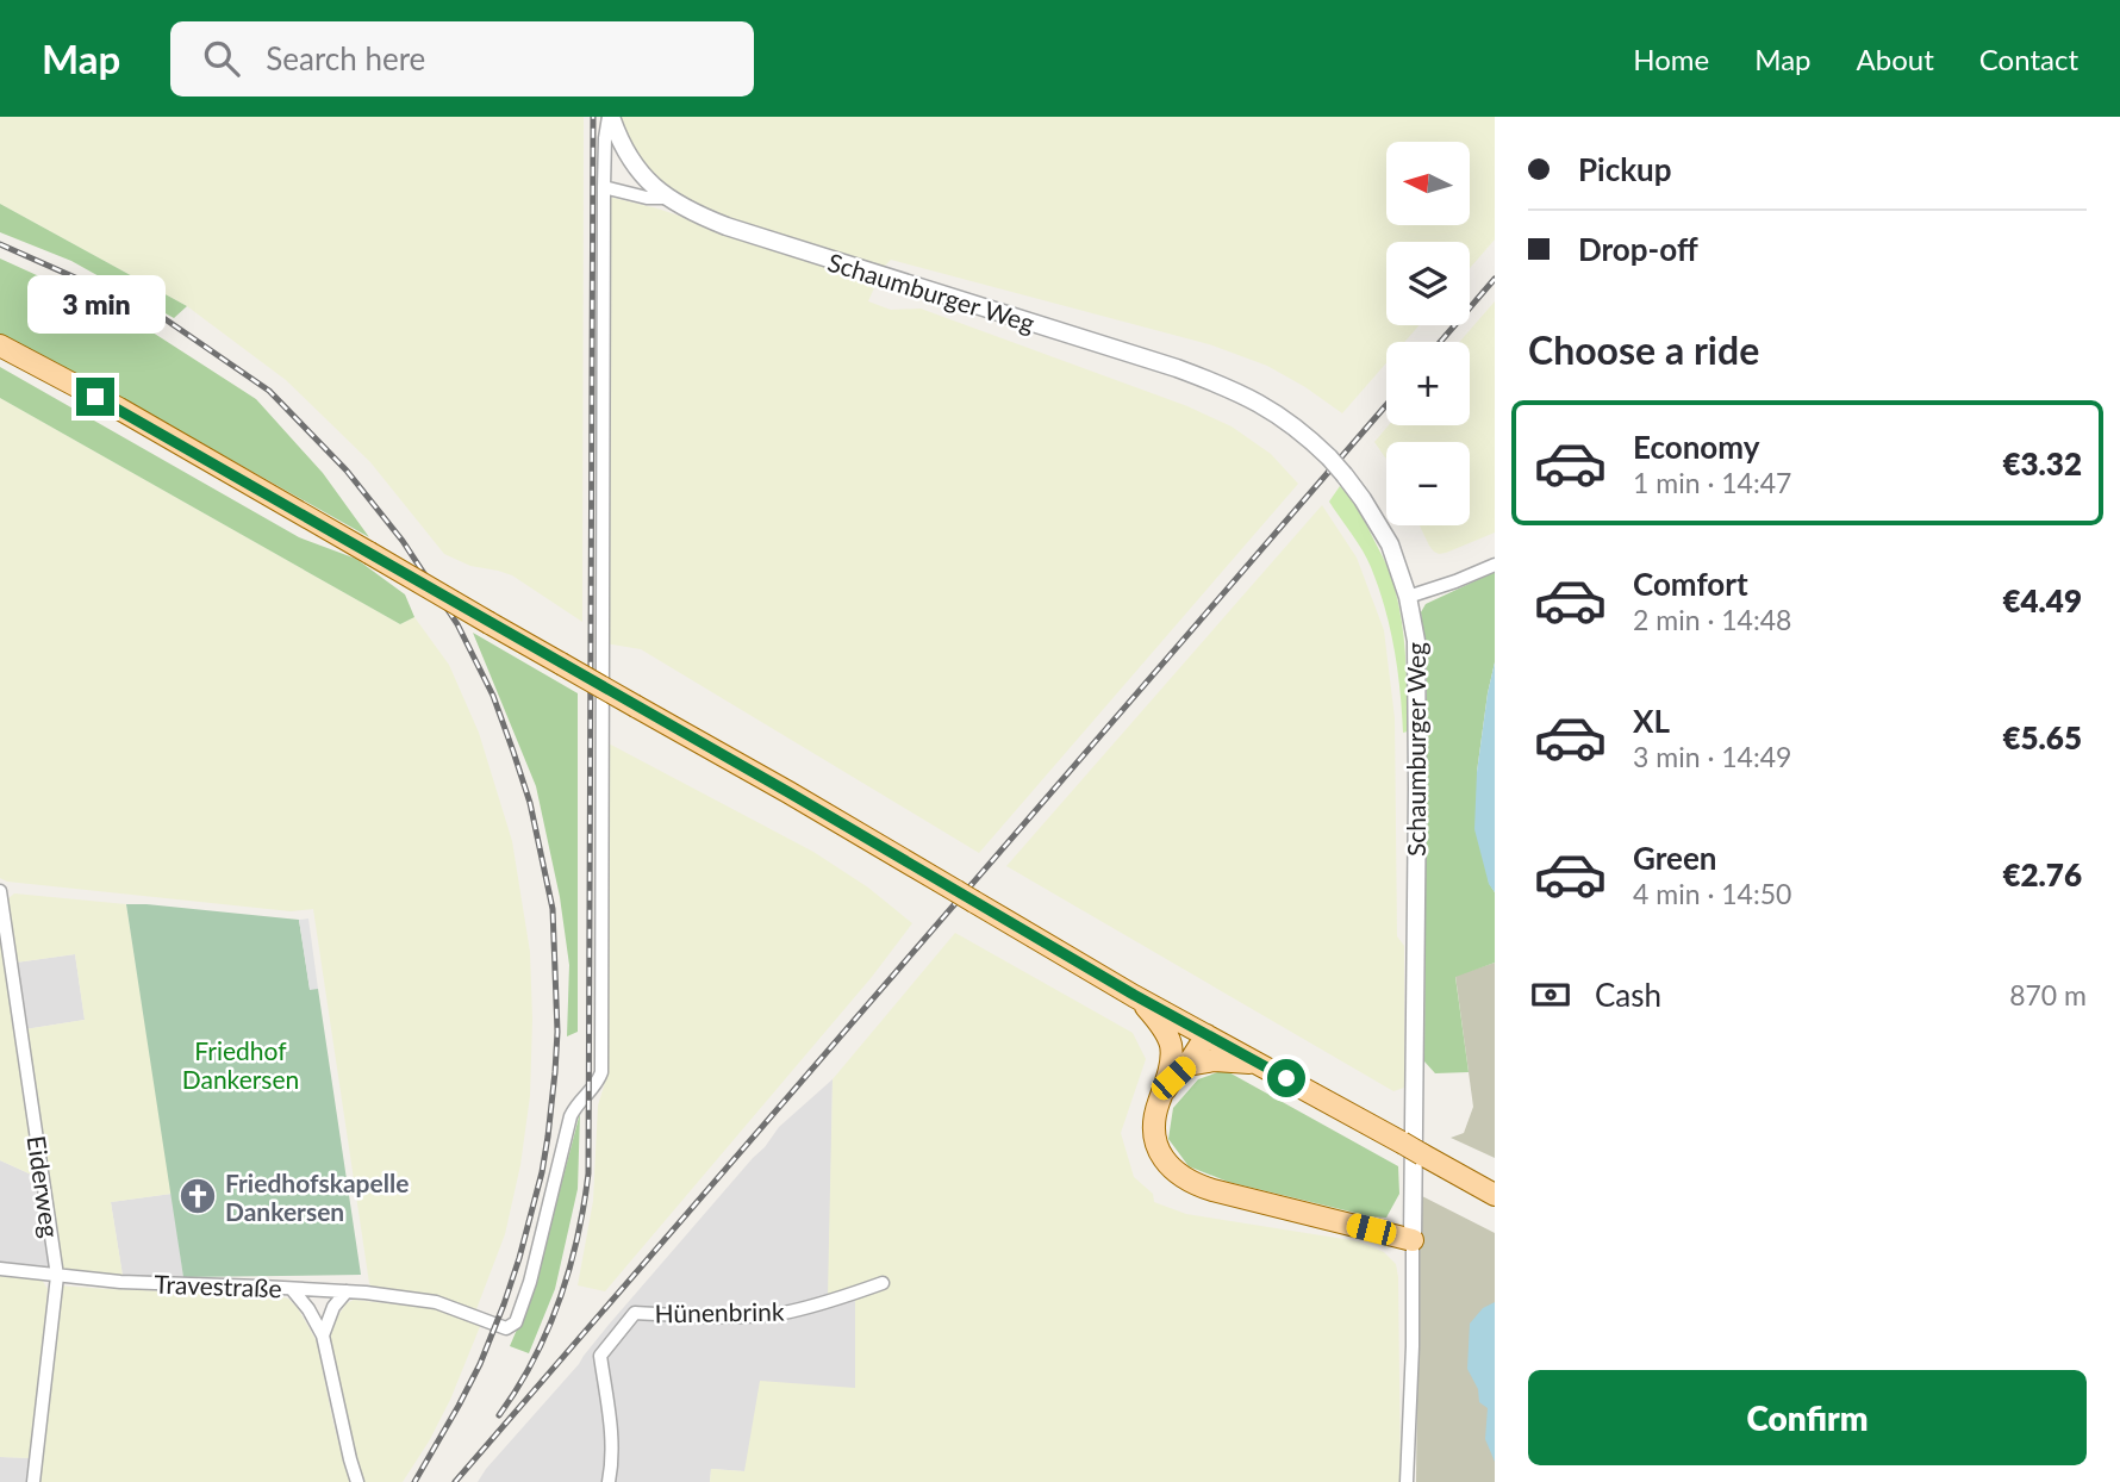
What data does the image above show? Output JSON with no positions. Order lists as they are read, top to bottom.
{
  "streets": {
    "street": [
      "Schaumburger Weg",
      "Eiderweg",
      "Travestraße",
      "Hünenbrink"
    ]
  },
  "crossings": [
    ["Eiderweg", "Travestraße"]
  ],
  "parks": ["Friedhof Dankersen"],
  "places": {
    "church": ["Friedhofskapelle Dankersen"]
  },
  "north": "left",
  "page": {
    "header": "Map",
    "search": "Search here",
    "nav": [
      "Home",
      "Map",
      "About",
      "Contact"
    ],
    "banner": ["Pickup", "Drop-off"],
    "map_buttons": ["+", "−"],
    "bubble": "3 min",
    "heading": "Choose a ride",
    "list": [
      {
        "name": "Economy",
        "note": "1 min · 14:47",
        "value": "€3.32"
      },
      {
        "name": "Comfort",
        "note": "2 min · 14:48",
        "value": "€4.49"
      },
      {
        "name": "XL",
        "note": "3 min · 14:49",
        "value": "€5.65"
      },
      {
        "name": "Green",
        "note": "4 min · 14:50",
        "value": "€2.76"
      }
    ],
    "pay": ["Cash", "870 m"],
    "buttons": "Confirm"
  }
}
